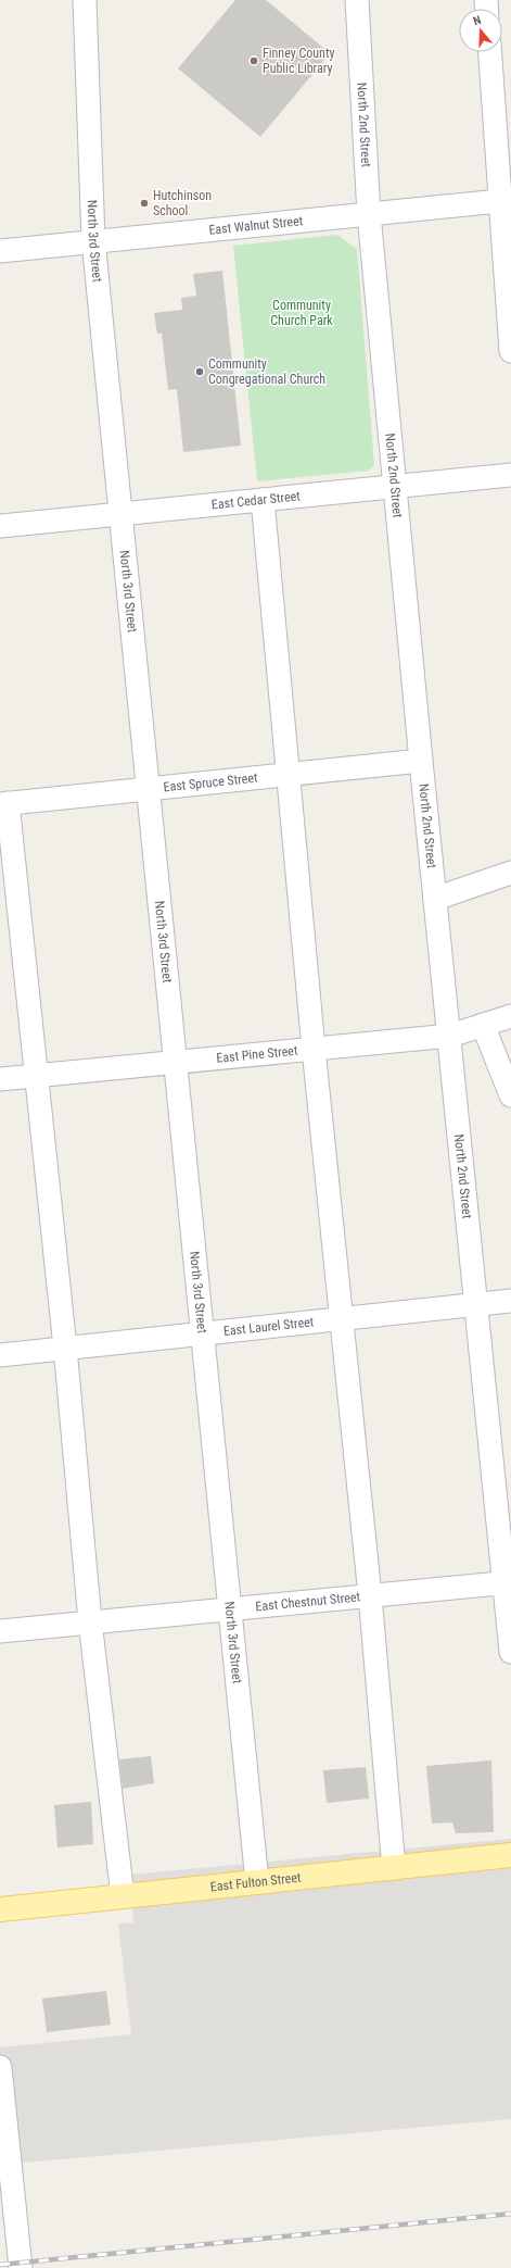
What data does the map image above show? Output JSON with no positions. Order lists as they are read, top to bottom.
{
  "streets": {
    "main road": ["East Fulton Street"],
    "street": [
      "North 2nd Street",
      "East Walnut Street",
      "North 3rd Street",
      "East Cedar Street",
      "East Spruce Street",
      "East Pine Street",
      "East Laurel Street",
      "East Chestnut Street"
    ]
  },
  "crossings": [
    ["North 2nd Street", "East Walnut Street"],
    ["North 2nd Street", "East Cedar Street"],
    ["North 2nd Street", "East Spruce Street"],
    ["North 2nd Street", "East Pine Street"],
    ["North 2nd Street", "East Laurel Street"],
    ["North 2nd Street", "East Chestnut Street"],
    ["East Walnut Street", "North 3rd Street"],
    ["North 3rd Street", "East Cedar Street"],
    ["North 3rd Street", "East Spruce Street"],
    ["North 3rd Street", "East Pine Street"],
    ["North 3rd Street", "East Laurel Street"],
    ["North 3rd Street", "East Chestnut Street"],
    ["North 3rd Street", "East Fulton Street"]
  ],
  "parks": ["Community Church Park"],
  "places": ["Finney County Public Library", "Hutchinson School", "Community Congregational Church"],
  "north": "top"
}
